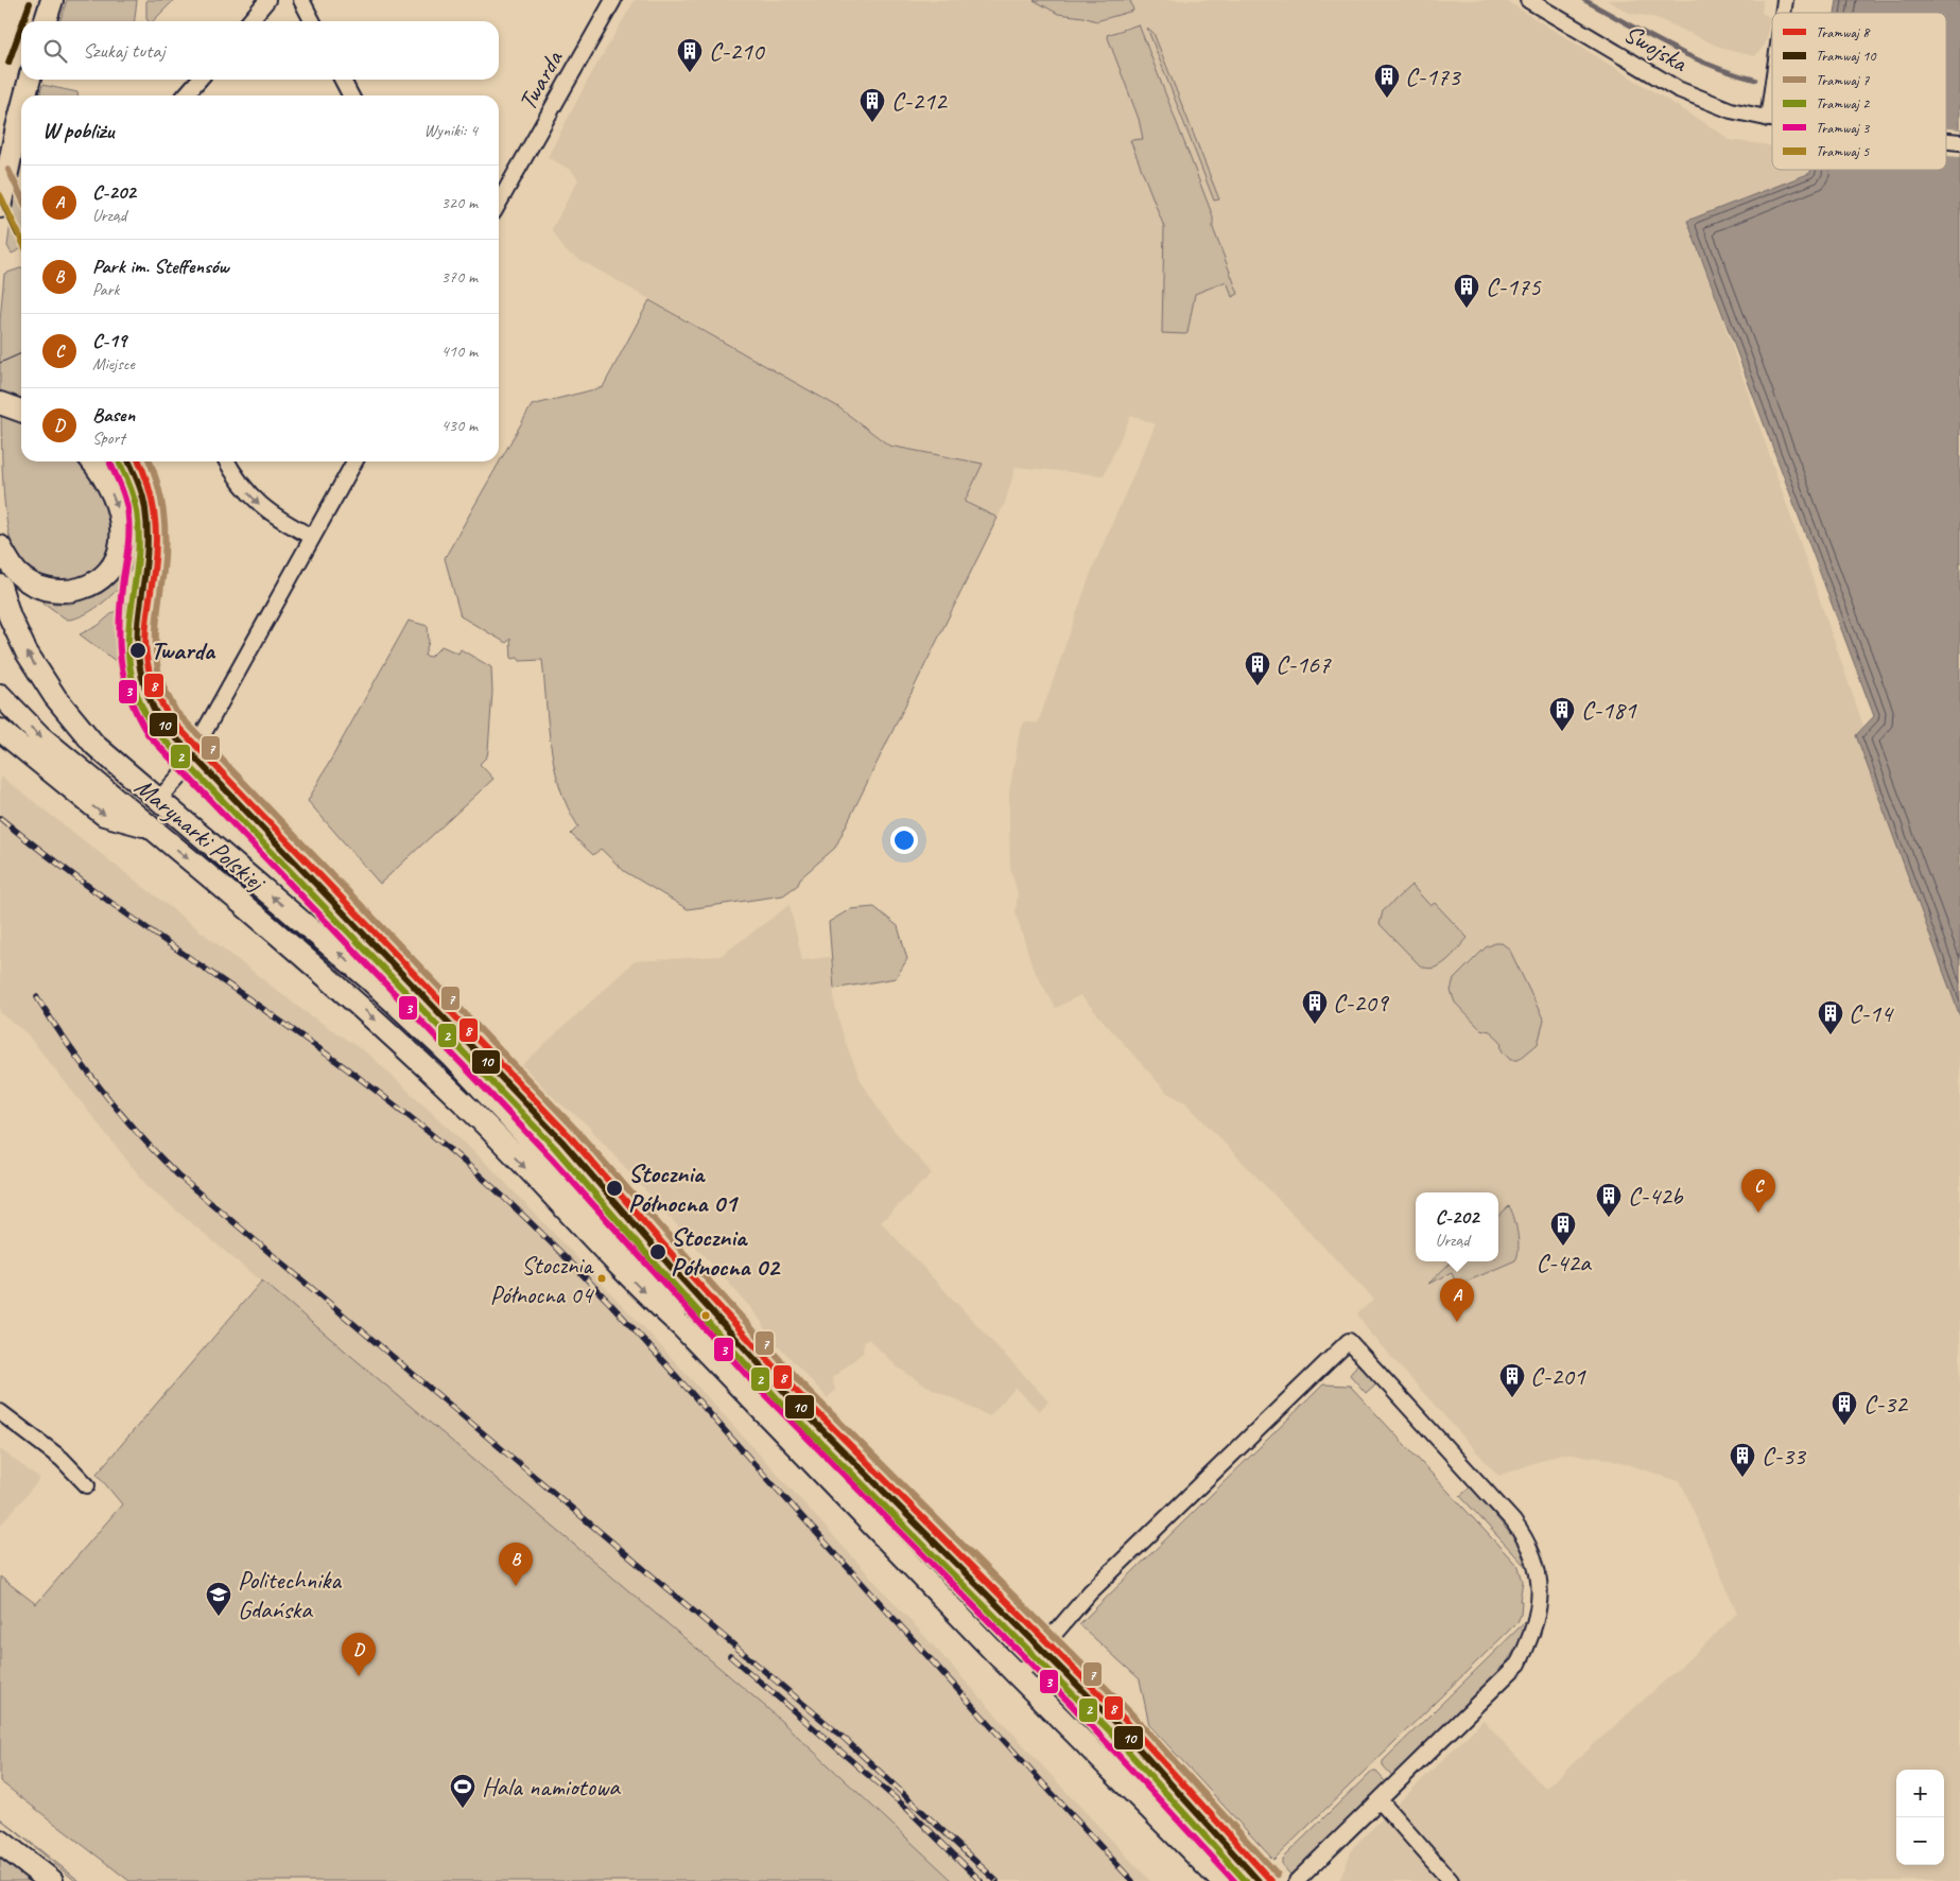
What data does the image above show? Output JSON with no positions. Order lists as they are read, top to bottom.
{
  "streets": {
    "main road": ["Marynarki Polskiej"],
    "street": ["Swojska", "Twarda"]
  },
  "places": {
    "building": [
      "C-210",
      "C-173",
      "C-212",
      "C-175",
      "C-167",
      "C-181",
      "C-209",
      "C-14",
      "C-42b",
      "C-42a",
      "C-201",
      "C-32",
      "C-33"
    ],
    "other": [
      "Twarda",
      "Stocznia Północna 01",
      "Stocznia Północna 02",
      "Stocznia Północna 04"
    ],
    "school or university": ["Politechnika Gdańska"],
    "sports": ["Hala namiotowa"]
  },
  "lines": [
    "tram line 10",
    "tram line 7",
    "tram line 5",
    "tram line 8",
    "tram line 2",
    "tram line 3"
  ],
  "legend": [
    "Tramwaj 8",
    "Tramwaj 10",
    "Tramwaj 7",
    "Tramwaj 2",
    "Tramwaj 3",
    "Tramwaj 5"
  ],
  "page": {
    "search": "Szukaj tutaj",
    "heading": ["W pobliżu", "Wyniki: 4"],
    "list": [
      {
        "mark": "A",
        "name": "C-202",
        "note": "Urząd",
        "value": "320 m"
      },
      {
        "mark": "B",
        "name": "Park im. Steffensów",
        "note": "Park",
        "value": "370 m"
      },
      {
        "mark": "C",
        "name": "C-19",
        "note": "Miejsce",
        "value": "410 m"
      },
      {
        "mark": "D",
        "name": "Basen",
        "note": "Sport",
        "value": "430 m"
      }
    ],
    "pins": [
      "C",
      "A",
      "B",
      "D"
    ],
    "popup": ["C-202", "Urząd"],
    "map_buttons": ["+", "−"]
  }
}
